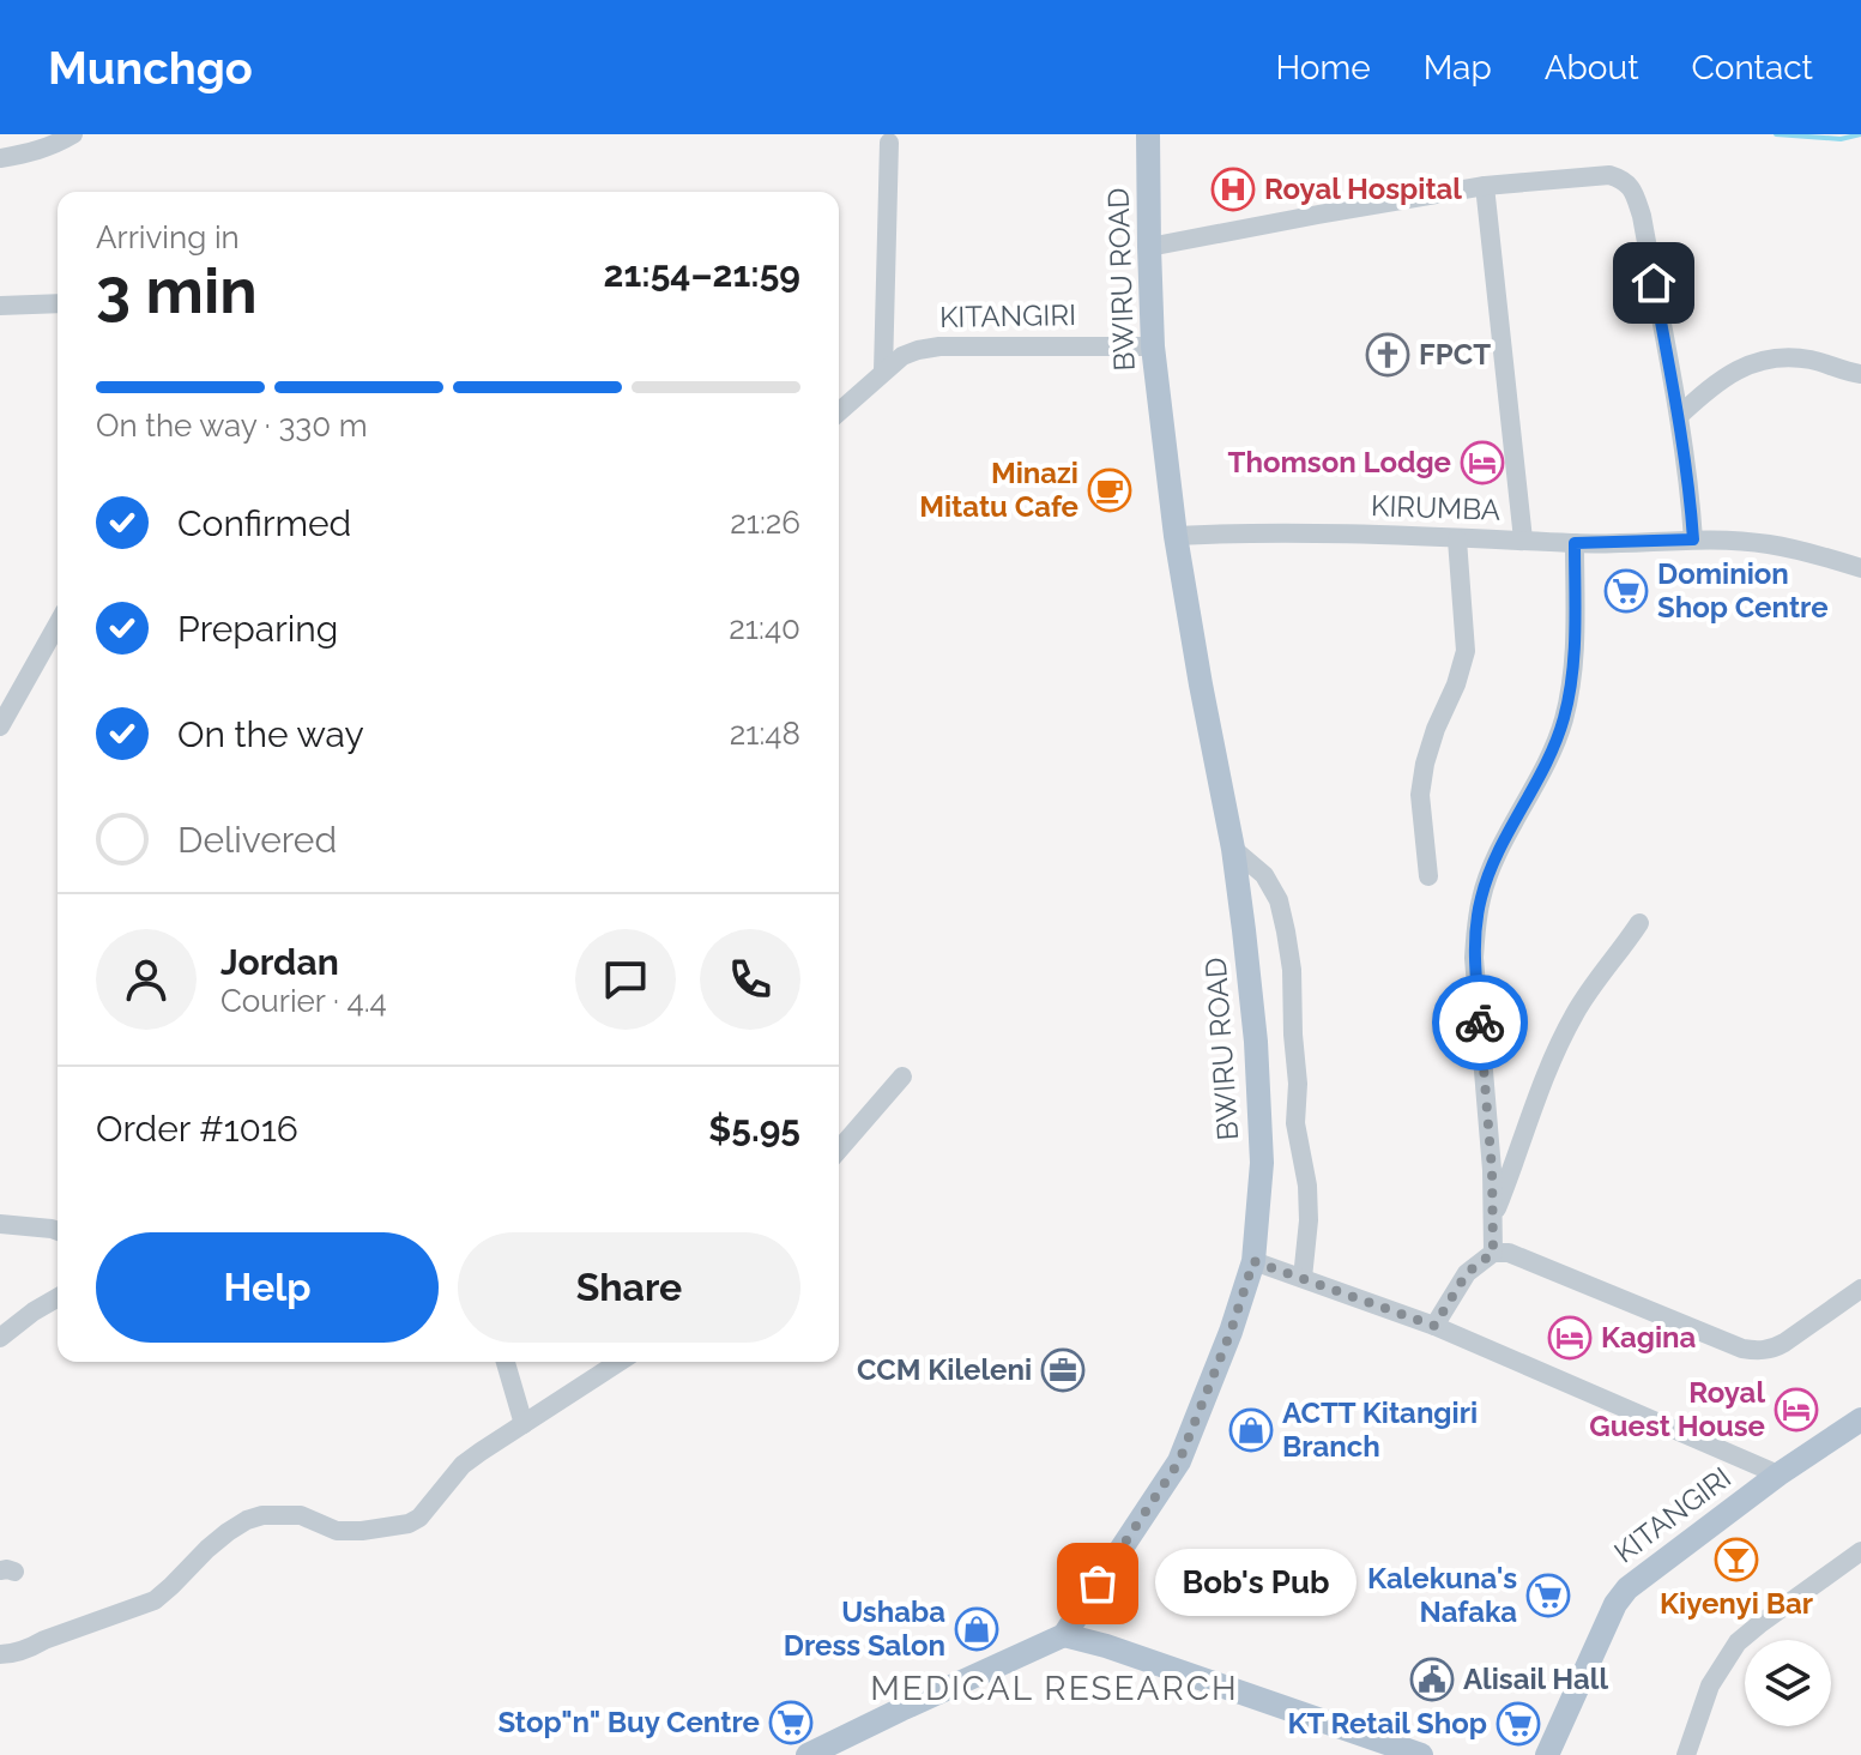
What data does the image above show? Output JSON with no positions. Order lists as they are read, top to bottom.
{
  "streets": {
    "main road": ["BWIRU ROAD", "KITANGIRI"],
    "street": ["KIRUMBA"]
  },
  "crossings": [
    ["BWIRU ROAD", "KITANGIRI"],
    ["BWIRU ROAD", "KIRUMBA"]
  ],
  "districts": ["MEDICAL RESEARCH"],
  "places": {
    "hospital": ["Royal Hospital"],
    "church": ["FPCT"],
    "hotel": ["Thomson Lodge", "Kagina", "Royal Guest House"],
    "cafe": ["Minazi Mitatu Cafe"],
    "supermarket": [
      "Dominion Shop Centre",
      "Kalekuna's Nafaka",
      "Stop\"n\" Buy Centre",
      "KT Retail Shop"
    ],
    "office": ["CCM Kileleni"],
    "shop": ["ACTT Kitangiri Branch", "Ushaba Dress Salon"],
    "bar": ["Kiyenyi Bar"],
    "other": ["Bob's Pub"],
    "public building": ["Alisail Hall"]
  },
  "page": {
    "header": "Munchgo",
    "nav": [
      "Home",
      "Map",
      "About",
      "Contact"
    ],
    "heading": ["3 min", "Arriving in", "21:54–21:59"],
    "panel": [
      "Jordan",
      "Courier · 4.4",
      "Order #1016",
      "$5.95"
    ],
    "bar": "On the way · 330 m",
    "list": [
      ["Confirmed", "21:26"],
      ["Preparing", "21:40"],
      ["On the way", "21:48"],
      "Delivered"
    ],
    "buttons": ["Help", "Share"],
    "bubble": "Bob's Pub"
  }
}
